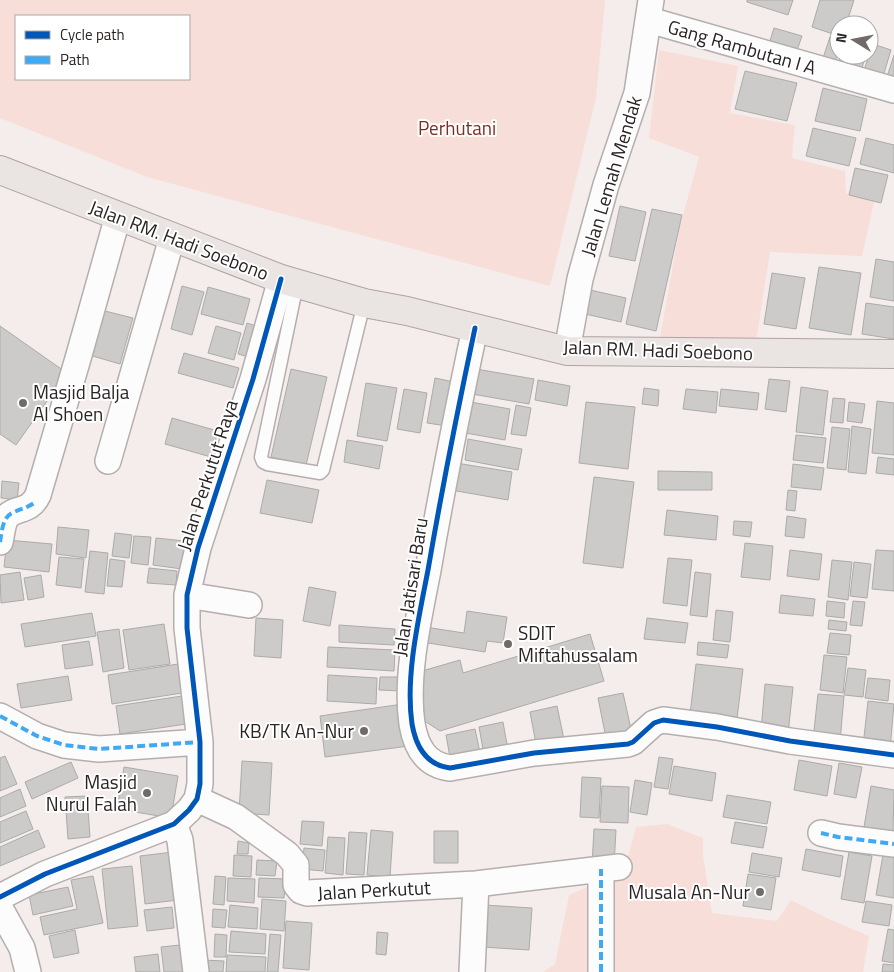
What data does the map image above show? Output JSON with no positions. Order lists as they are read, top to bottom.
{
  "streets": {
    "main road": ["Jalan RM. Hadi Soebono"],
    "street": [
      "Gang Rambutan I A",
      "Jalan Lemah Mendak",
      "Jalan Perkutut Raya",
      "Jalan Jatisari Baru",
      "Jalan Perkutut"
    ]
  },
  "crossings": [
    ["Gang Rambutan I A", "Jalan Lemah Mendak"],
    ["Jalan Lemah Mendak", "Jalan RM. Hadi Soebono"],
    ["Jalan RM. Hadi Soebono", "Jalan Perkutut Raya"],
    ["Jalan RM. Hadi Soebono", "Jalan Jatisari Baru"],
    ["Jalan Perkutut Raya", "Jalan Perkutut"]
  ],
  "parks": ["Perhutani"],
  "places": [
    "Masjid Balja Al Shoen",
    "SDIT Miftahussalam",
    "KB/TK An-Nur",
    "Masjid Nurul Falah",
    "Musala An-Nur"
  ],
  "legend": ["Cycle path", "Path"],
  "north": "left"
}
